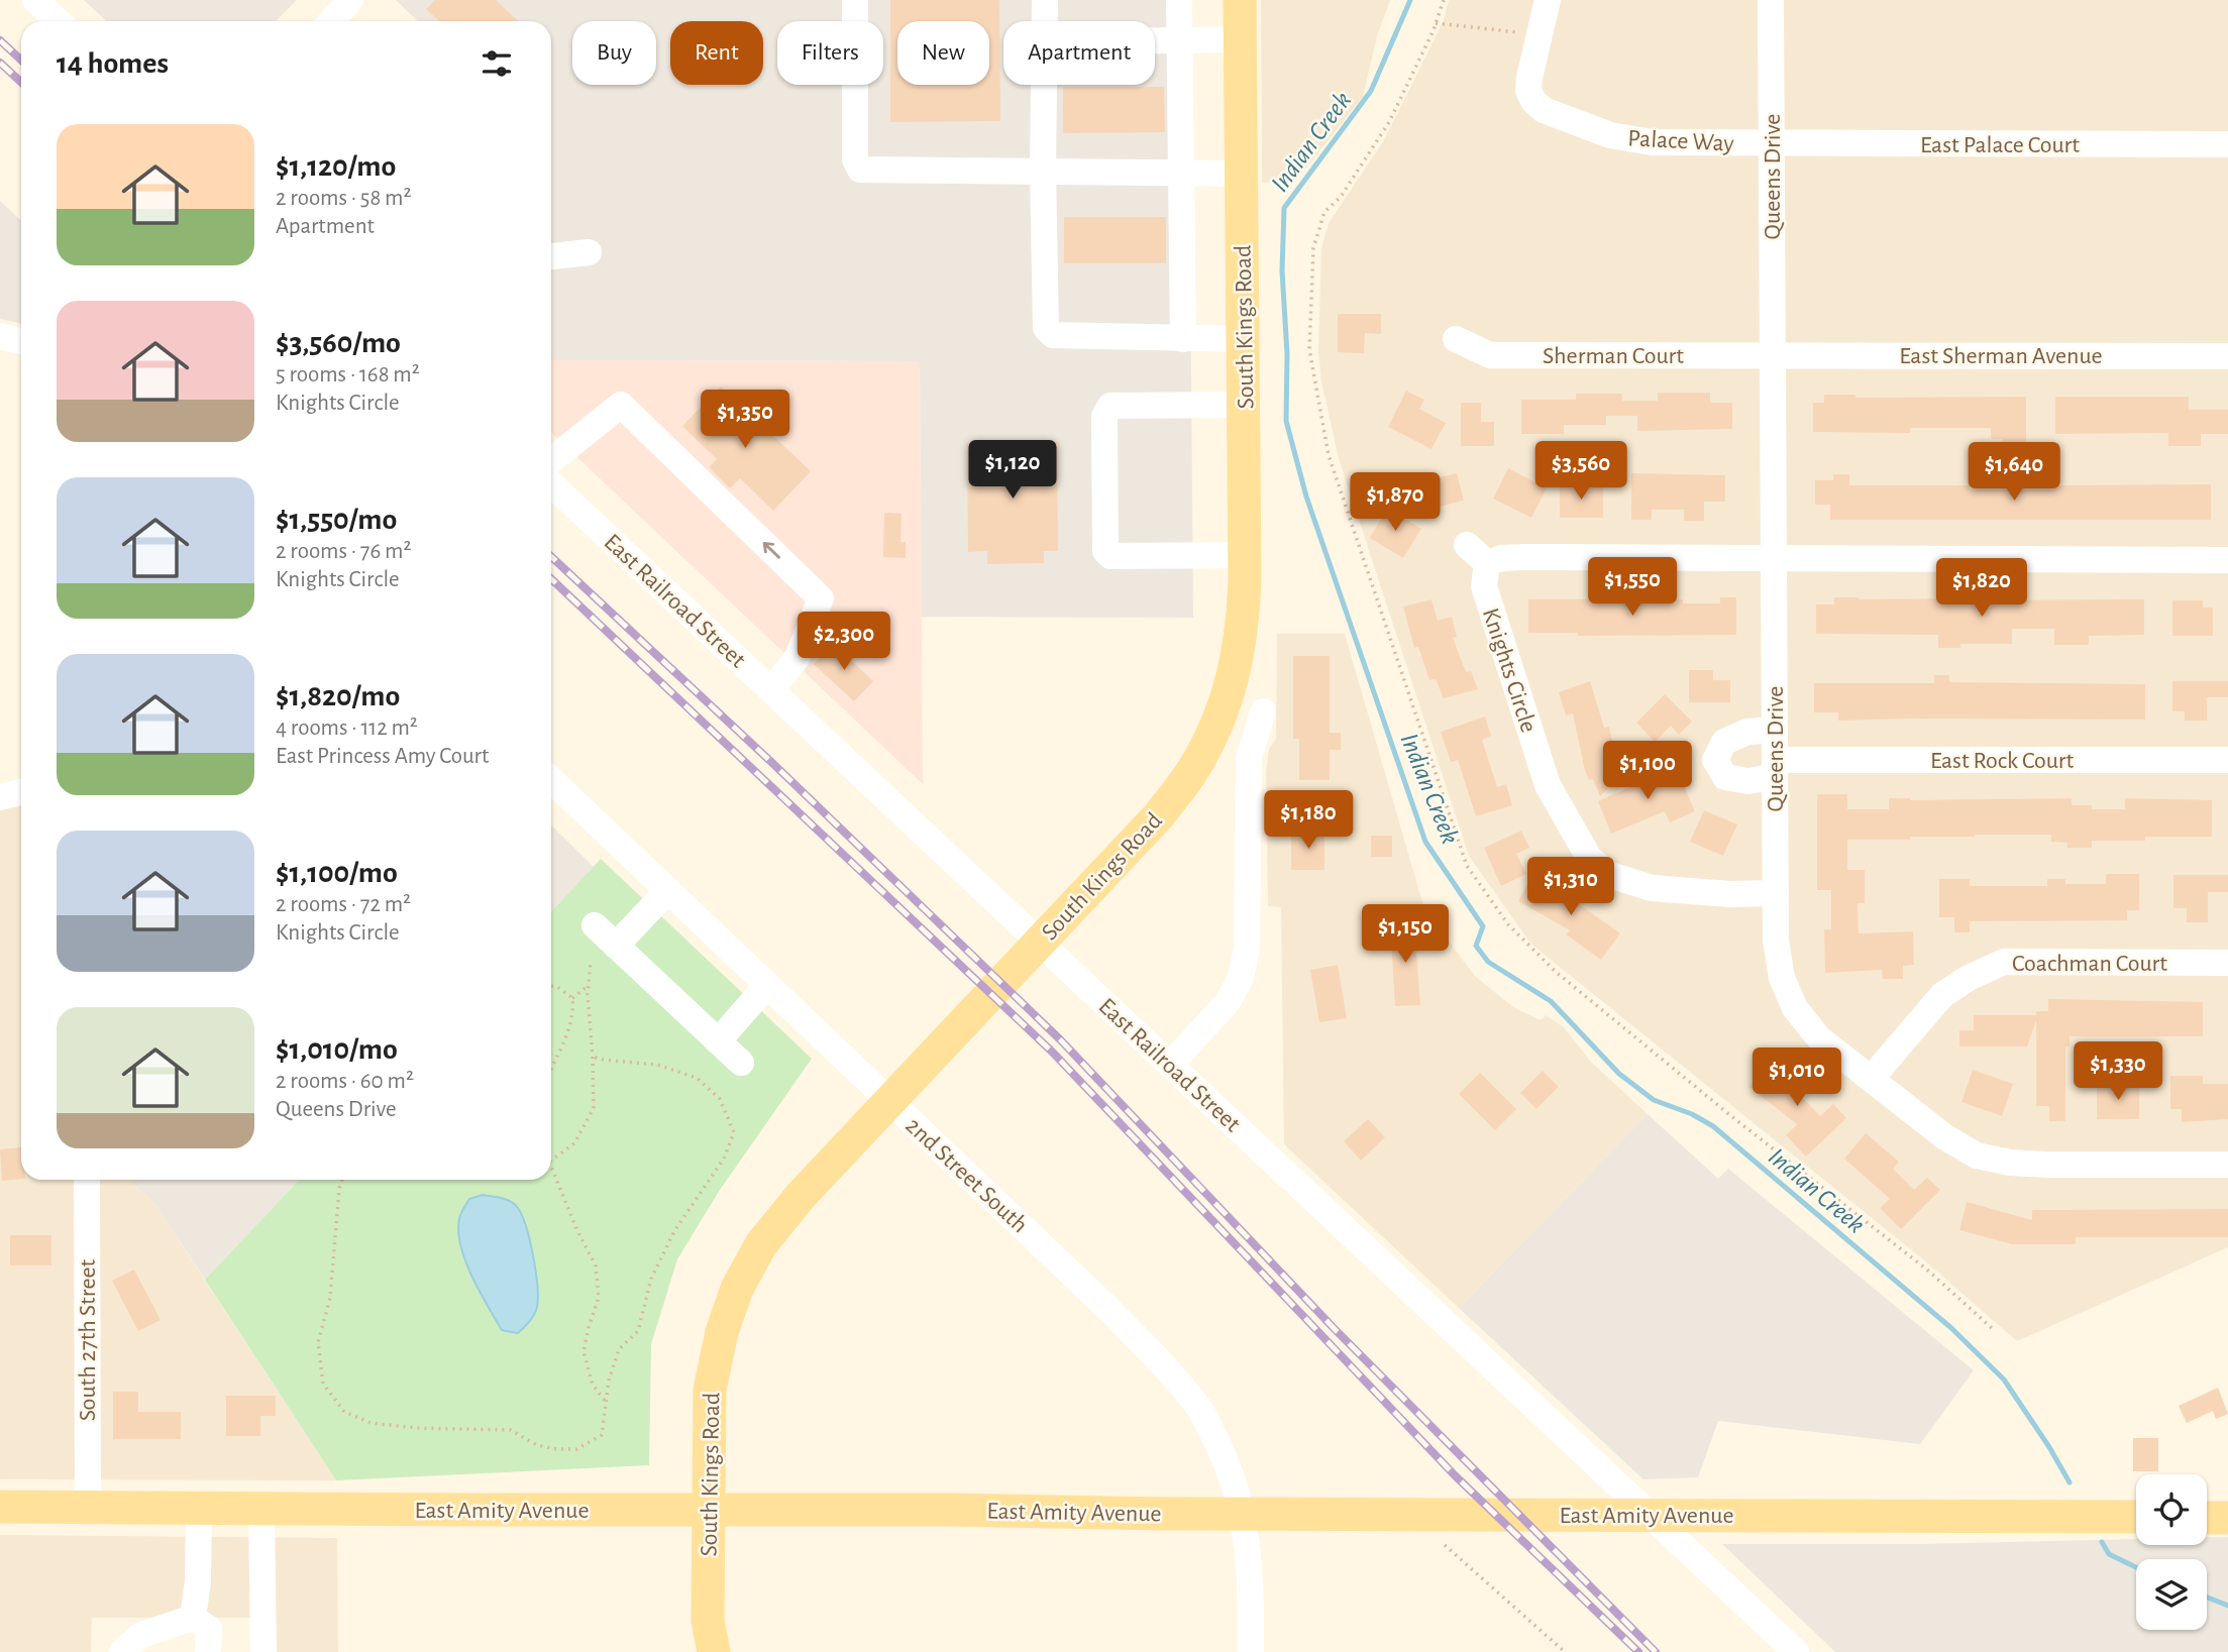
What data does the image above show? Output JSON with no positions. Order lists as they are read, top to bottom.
{
  "streets": {
    "main road": ["South Kings Road", "East Amity Avenue"],
    "street": [
      "Palace Way",
      "East Palace Court",
      "Queens Drive",
      "Sherman Court",
      "East Sherman Avenue",
      "East Railroad Street",
      "Knights Circle",
      "East Rock Court",
      "Coachman Court",
      "2nd Street South",
      "South 27th Street"
    ]
  },
  "crossings": [
    ["Palace Way", "East Palace Court"],
    ["Palace Way", "Queens Drive"],
    ["East Palace Court", "Queens Drive"],
    ["Queens Drive", "Sherman Court"],
    ["Queens Drive", "East Sherman Avenue"],
    ["Queens Drive", "Knights Circle"],
    ["Queens Drive", "East Rock Court"],
    ["Queens Drive", "Coachman Court"],
    ["South Kings Road", "East Amity Avenue"],
    ["Sherman Court", "East Sherman Avenue"],
    ["South 27th Street", "East Amity Avenue"]
  ],
  "water": ["Indian Creek"],
  "page": {
    "chip": [
      "Buy",
      "Rent",
      "Filters",
      "New",
      "Apartment"
    ],
    "heading": "14 homes",
    "list": [
      {
        "name": "$1,120/mo",
        "note": "2 rooms · 58 m² · Apartment"
      },
      {
        "name": "$3,560/mo",
        "note": "5 rooms · 168 m² · Knights Circle"
      },
      {
        "name": "$1,550/mo",
        "note": "2 rooms · 76 m² · Knights Circle"
      },
      {
        "name": "$1,820/mo",
        "note": "4 rooms · 112 m² · East Princess Amy Court"
      },
      {
        "name": "$1,100/mo",
        "note": "2 rooms · 72 m² · Knights Circle"
      },
      {
        "name": "$1,010/mo",
        "note": "2 rooms · 60 m² · Queens Drive"
      }
    ],
    "price": [
      "$1,350",
      "$1,120",
      "$3,560",
      "$1,640",
      "$1,870",
      "$1,550",
      "$1,820",
      "$2,300",
      "$1,100",
      "$1,180",
      "$1,310",
      "$1,150",
      "$1,330",
      "$1,010"
    ]
  }
}
